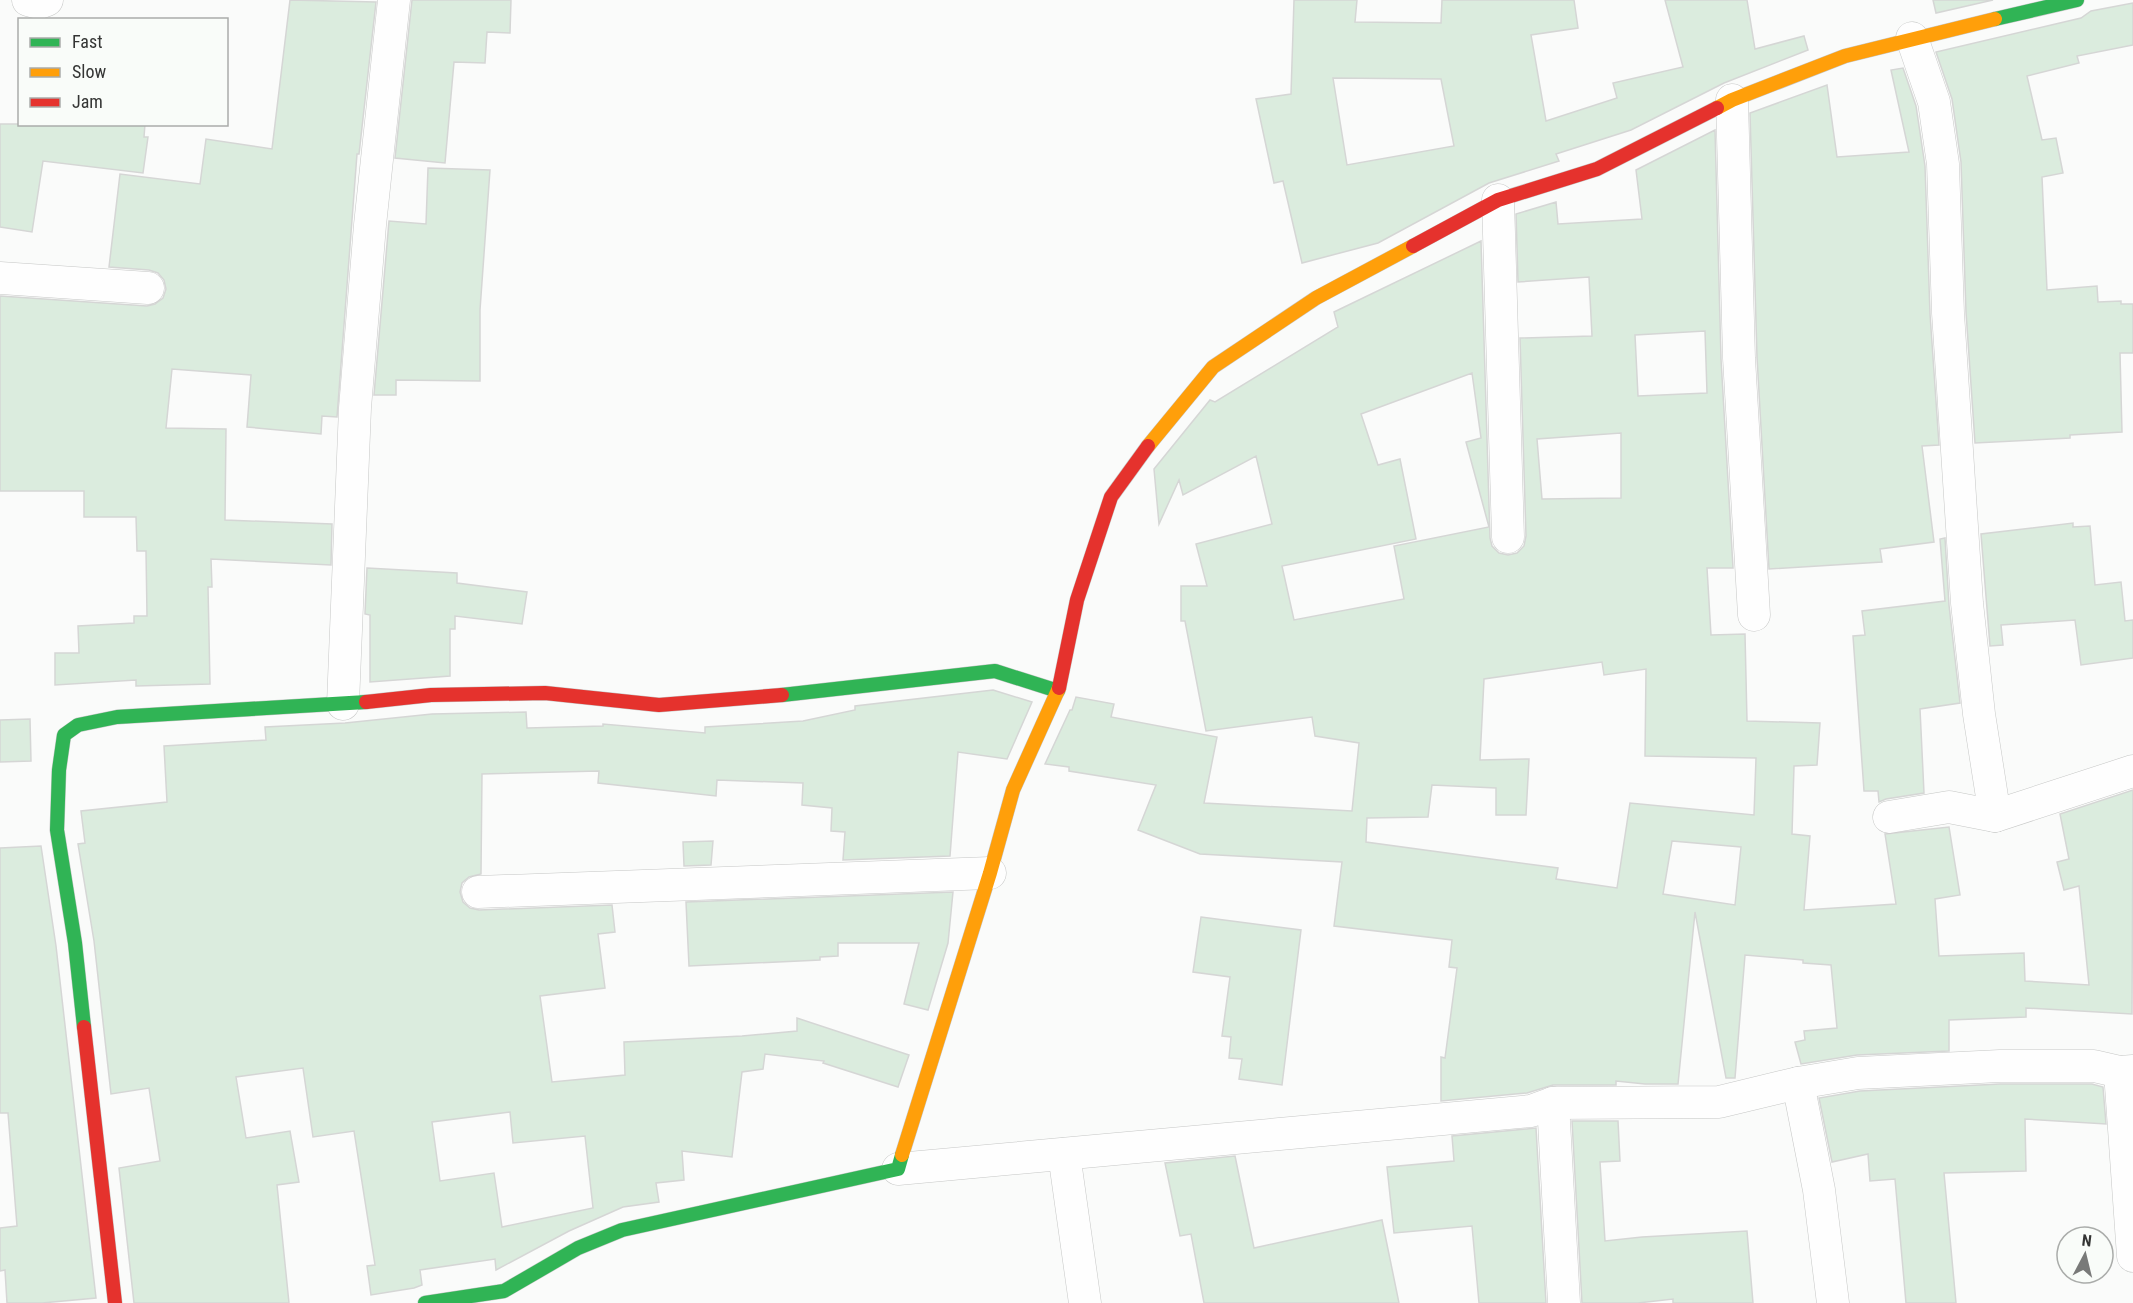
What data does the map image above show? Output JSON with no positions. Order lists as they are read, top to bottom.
{
  "legend": ["Fast", "Slow", "Jam"],
  "north": "top"
}
